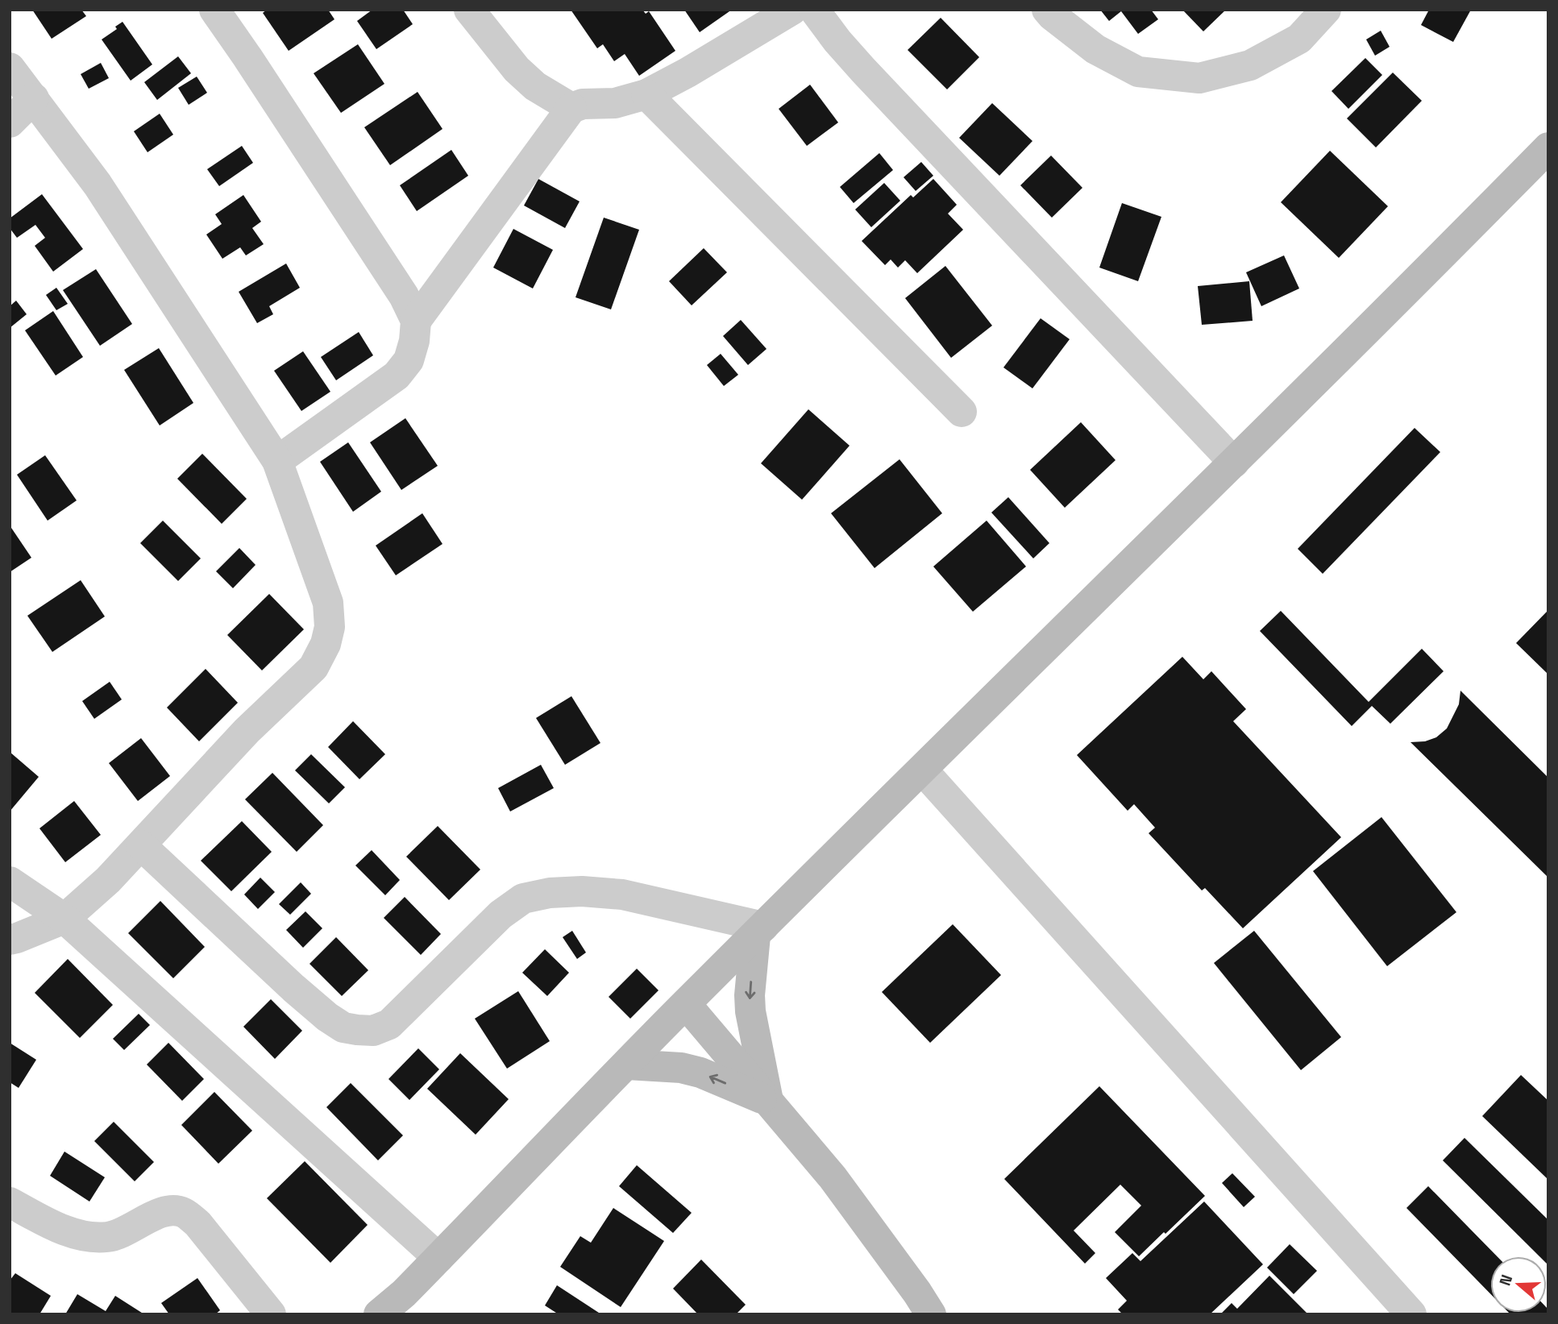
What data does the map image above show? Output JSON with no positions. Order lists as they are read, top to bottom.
{
  "north": "left"
}
